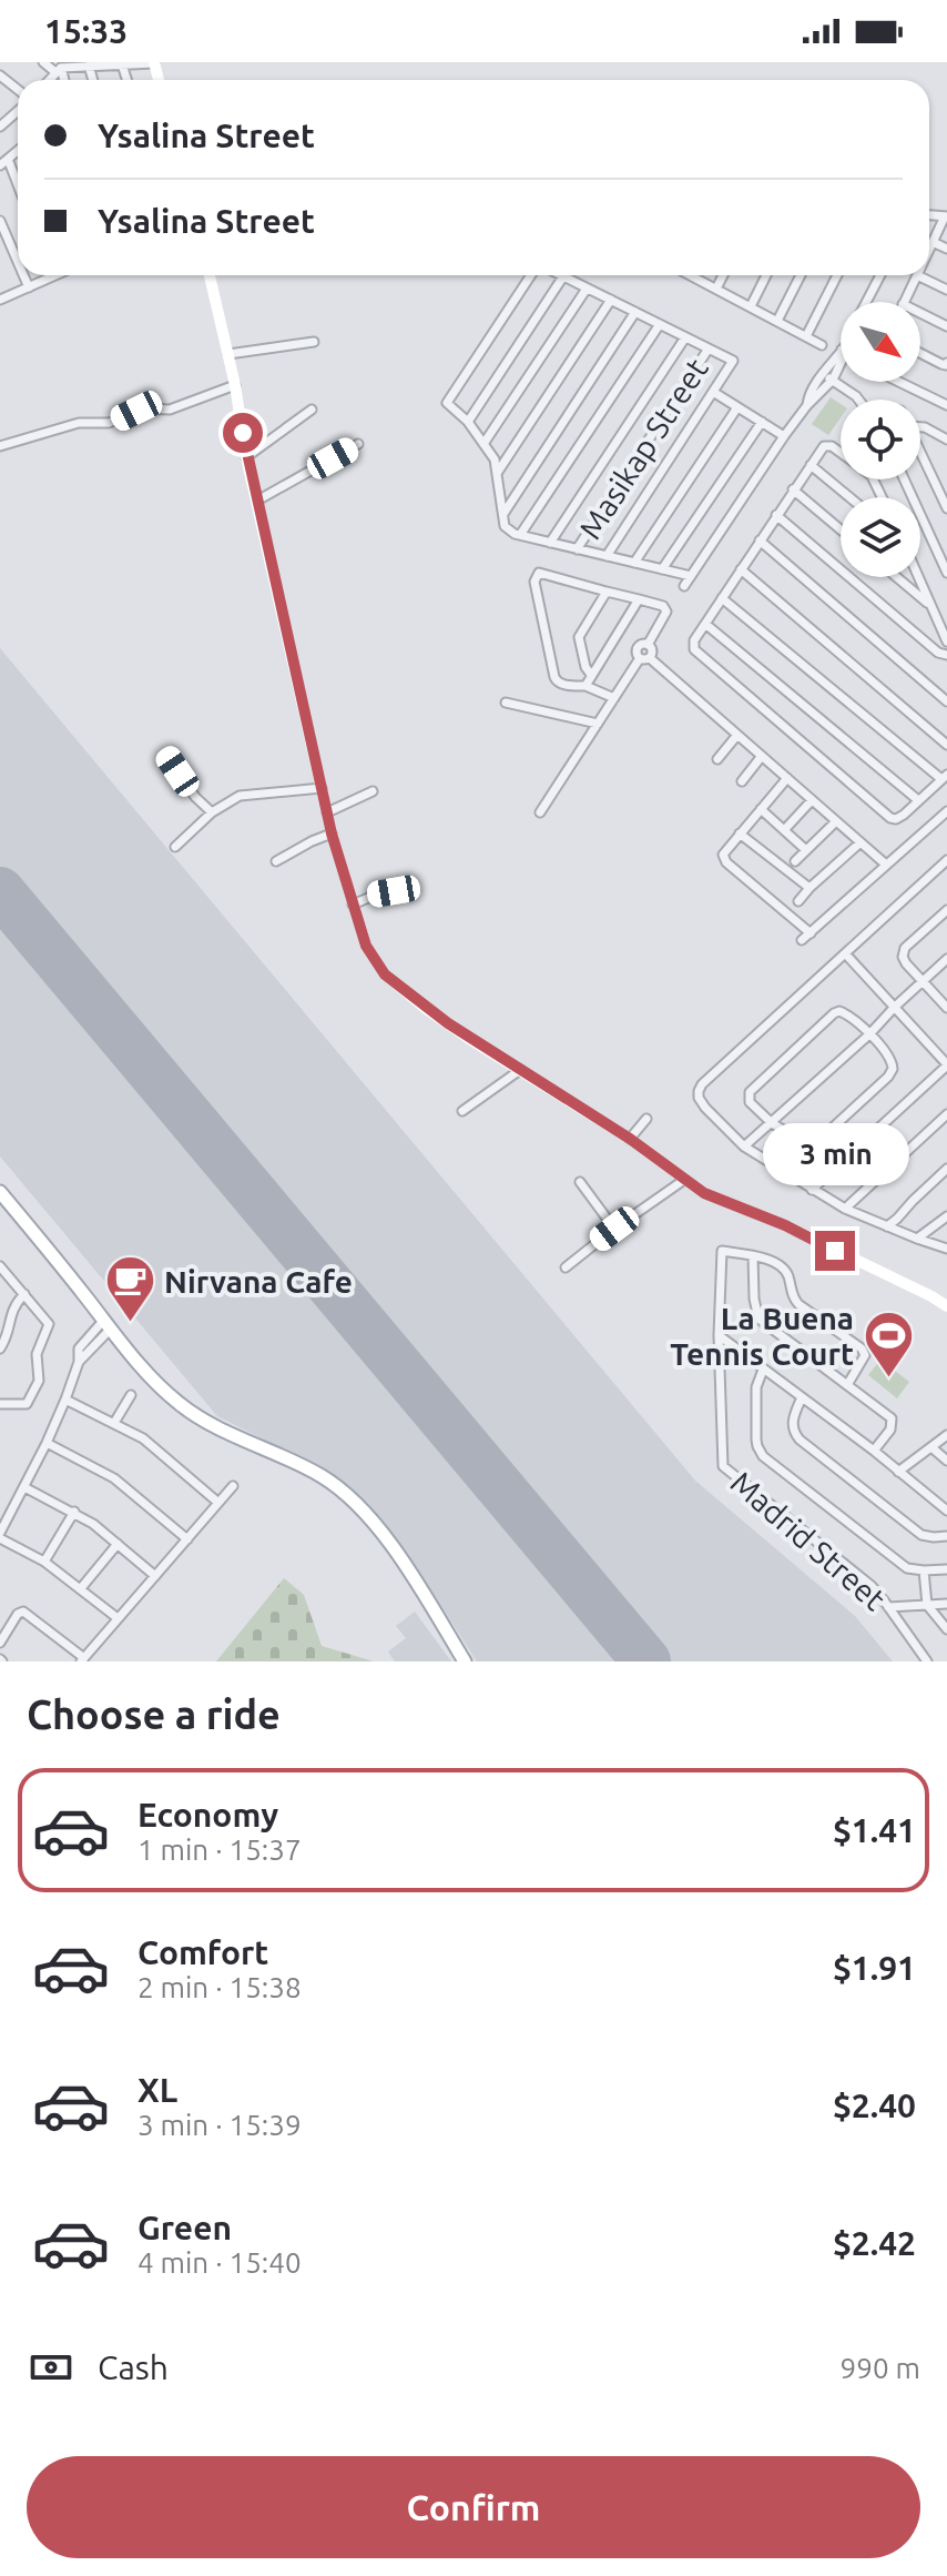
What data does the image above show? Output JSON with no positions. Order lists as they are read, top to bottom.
{
  "streets": {
    "street": ["Masikap Street", "Madrid Street"]
  },
  "places": {
    "cafe": ["Nirvana Cafe"],
    "sports": ["La Buena Tennis Court"]
  },
  "north": "bottom right",
  "page": {
    "status": "15:33",
    "banner": ["Ysalina Street", "Ysalina Street"],
    "bubble": "3 min",
    "heading": "Choose a ride",
    "list": [
      {
        "name": "Economy",
        "note": "1 min · 15:37",
        "value": "$1.41"
      },
      {
        "name": "Comfort",
        "note": "2 min · 15:38",
        "value": "$1.91"
      },
      {
        "name": "XL",
        "note": "3 min · 15:39",
        "value": "$2.40"
      },
      {
        "name": "Green",
        "note": "4 min · 15:40",
        "value": "$2.42"
      }
    ],
    "pay": ["Cash", "990 m"],
    "buttons": "Confirm"
  }
}
